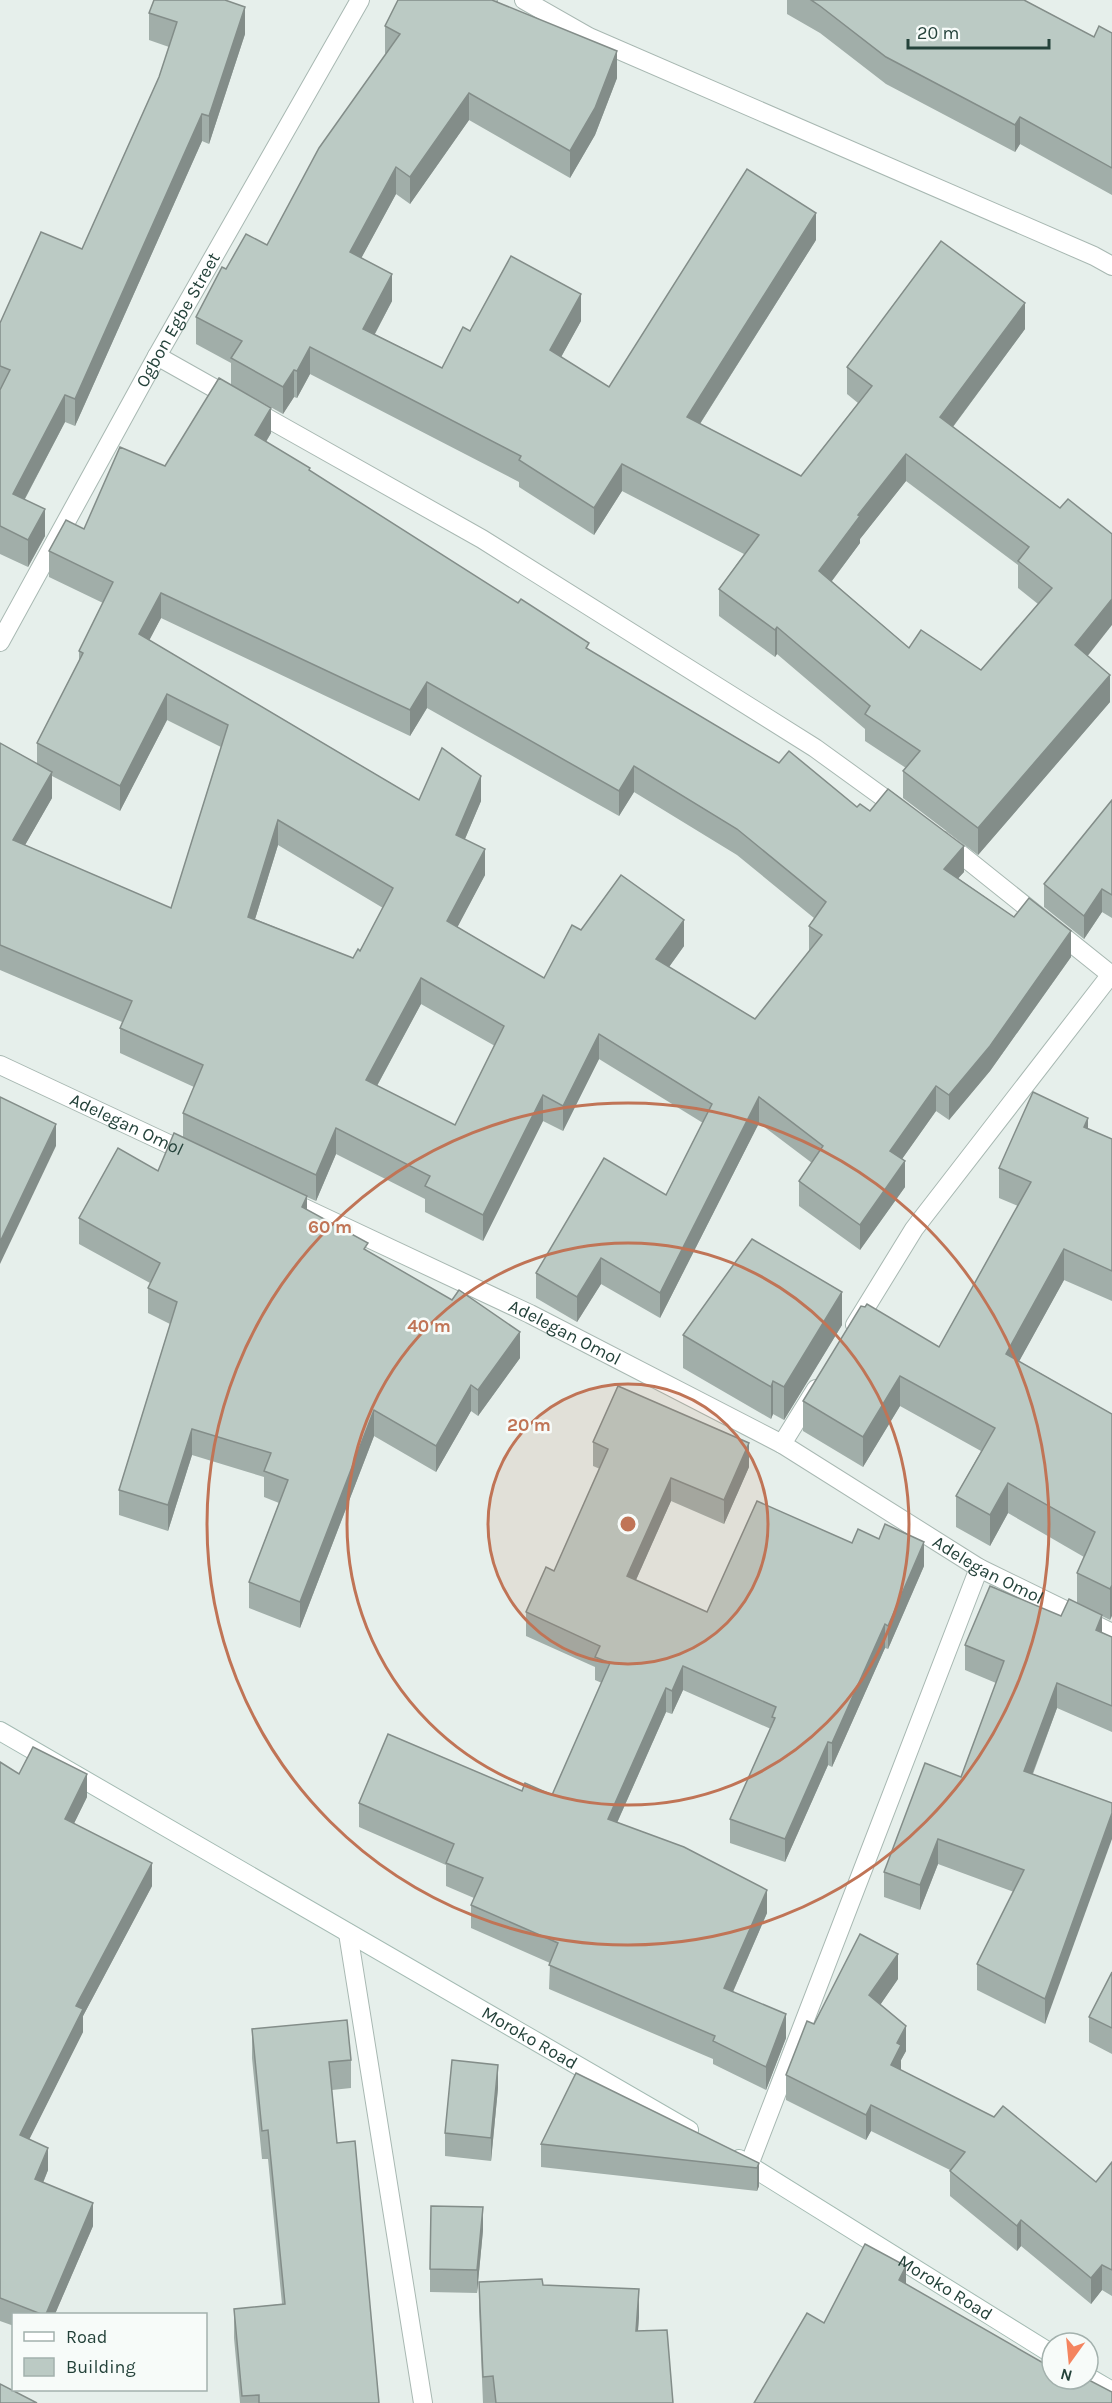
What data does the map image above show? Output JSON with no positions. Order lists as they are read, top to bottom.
{
  "streets": {
    "street": ["Ogbon Egbe Street", "Adelegan Omol", "Moroko Road"]
  },
  "legend": ["Road", "Building"],
  "scale_bar": "20 m",
  "north": "bottom",
  "rings": ["60 m", "40 m", "20 m"]
}
